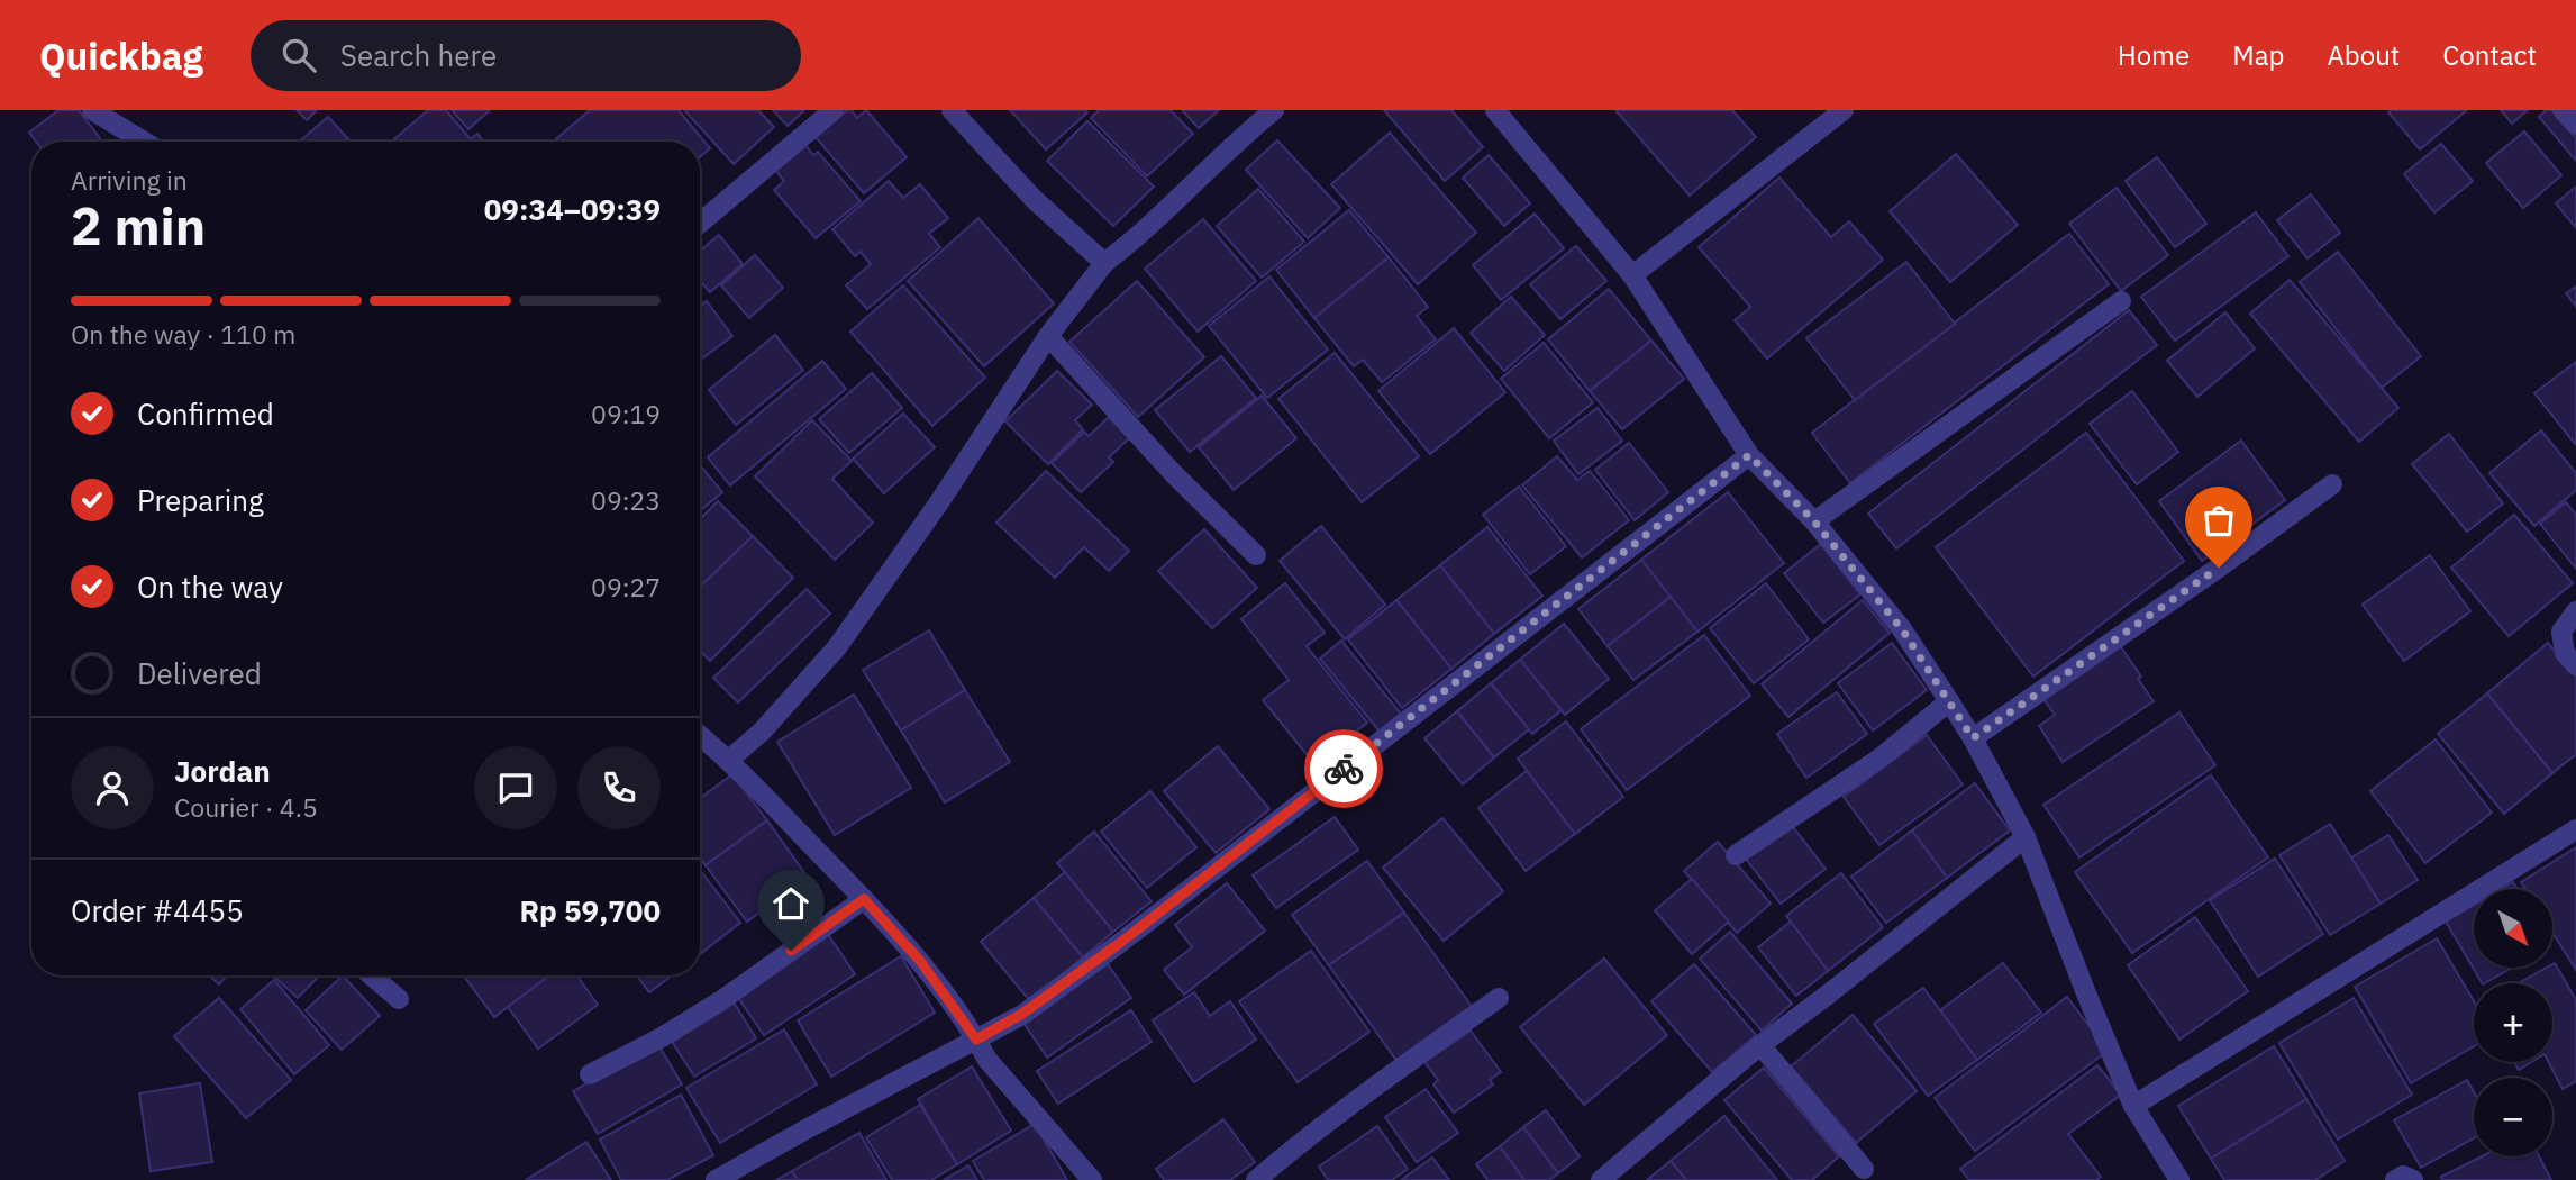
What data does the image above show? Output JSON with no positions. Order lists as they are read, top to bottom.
{
  "north": "bottom right",
  "page": {
    "header": "Quickbag",
    "search": "Search here",
    "nav": [
      "Home",
      "Map",
      "About",
      "Contact"
    ],
    "heading": ["2 min", "Arriving in", "09:34–09:39"],
    "panel": [
      "Jordan",
      "Courier · 4.5",
      "Order #4455",
      "Rp 59,700"
    ],
    "bar": "On the way · 110 m",
    "list": [
      ["Confirmed", "09:19"],
      ["Preparing", "09:23"],
      ["On the way", "09:27"],
      "Delivered"
    ],
    "map_buttons": ["+", "−"]
  }
}
